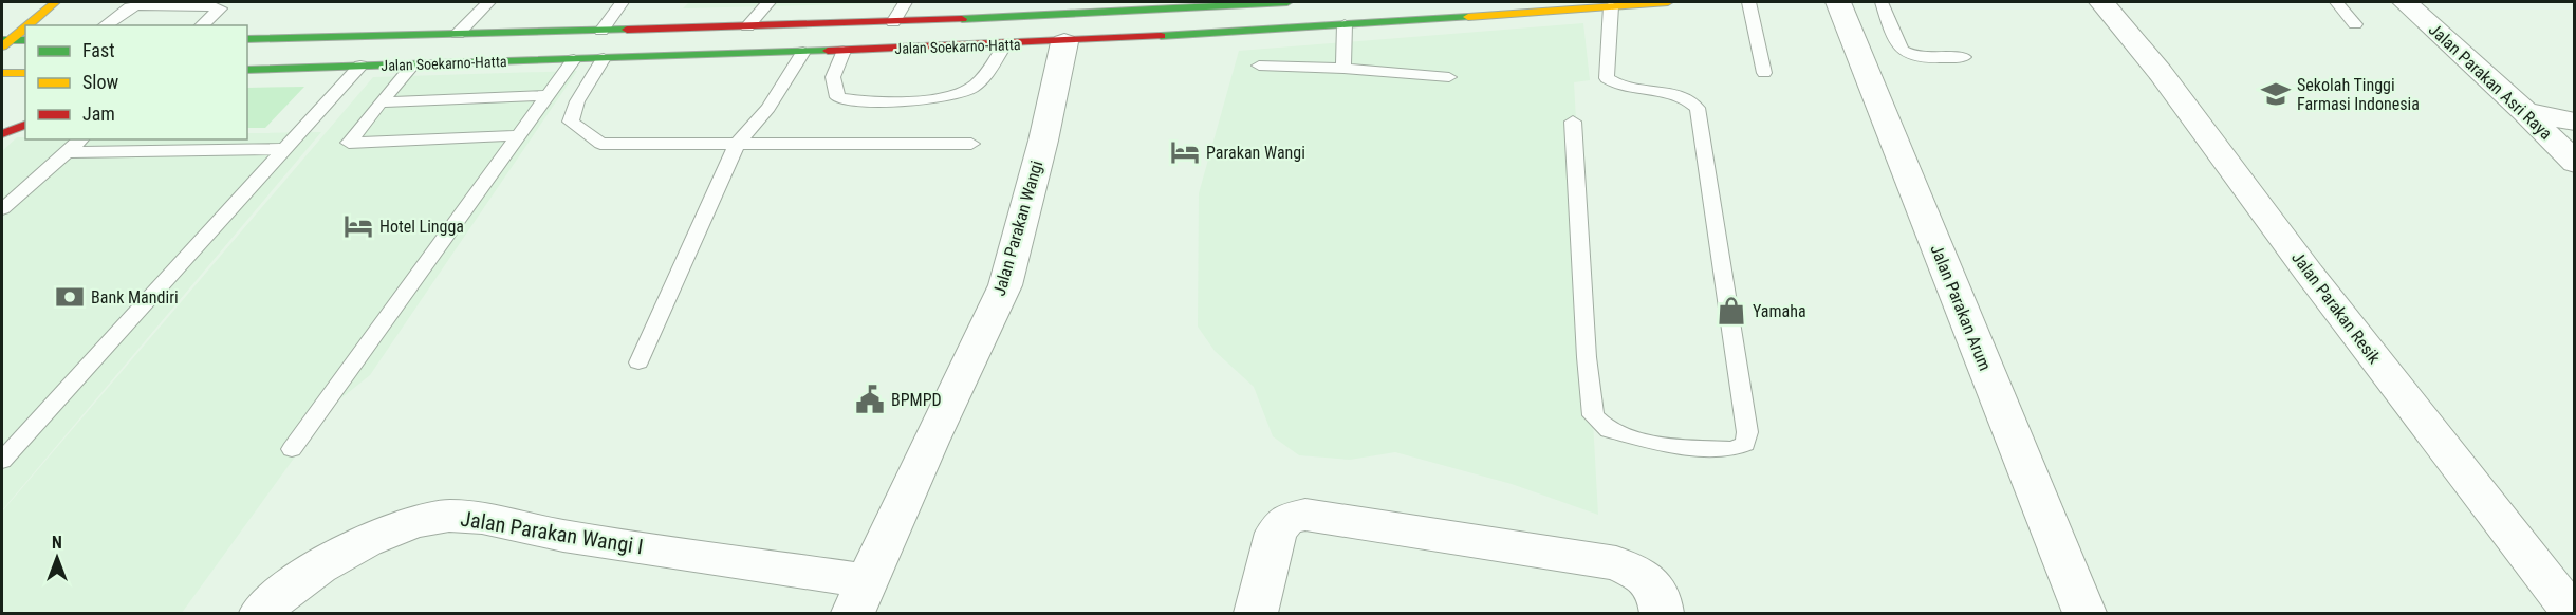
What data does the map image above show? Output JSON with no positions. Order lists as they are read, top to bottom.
{
  "streets": {
    "main road": ["Jalan Soekarno-Hatta"],
    "street": [
      "Jalan Parakan Asri Raya",
      "Jalan Parakan Wangi",
      "Jalan Parakan Arum",
      "Jalan Parakan Resik",
      "Jalan Parakan Wangi I"
    ]
  },
  "crossings": [
    ["Jalan Soekarno-Hatta", "Jalan Parakan Wangi"],
    ["Jalan Parakan Wangi", "Jalan Parakan Wangi I"]
  ],
  "places": {
    "school or university": ["Sekolah Tinggi Farmasi Indonesia"],
    "hotel": ["Parakan Wangi", "Hotel Lingga"],
    "bank": ["Bank Mandiri"],
    "shop": ["Yamaha"],
    "public building": ["BPMPD"]
  },
  "legend": ["Fast", "Slow", "Jam"],
  "north": "top"
}
